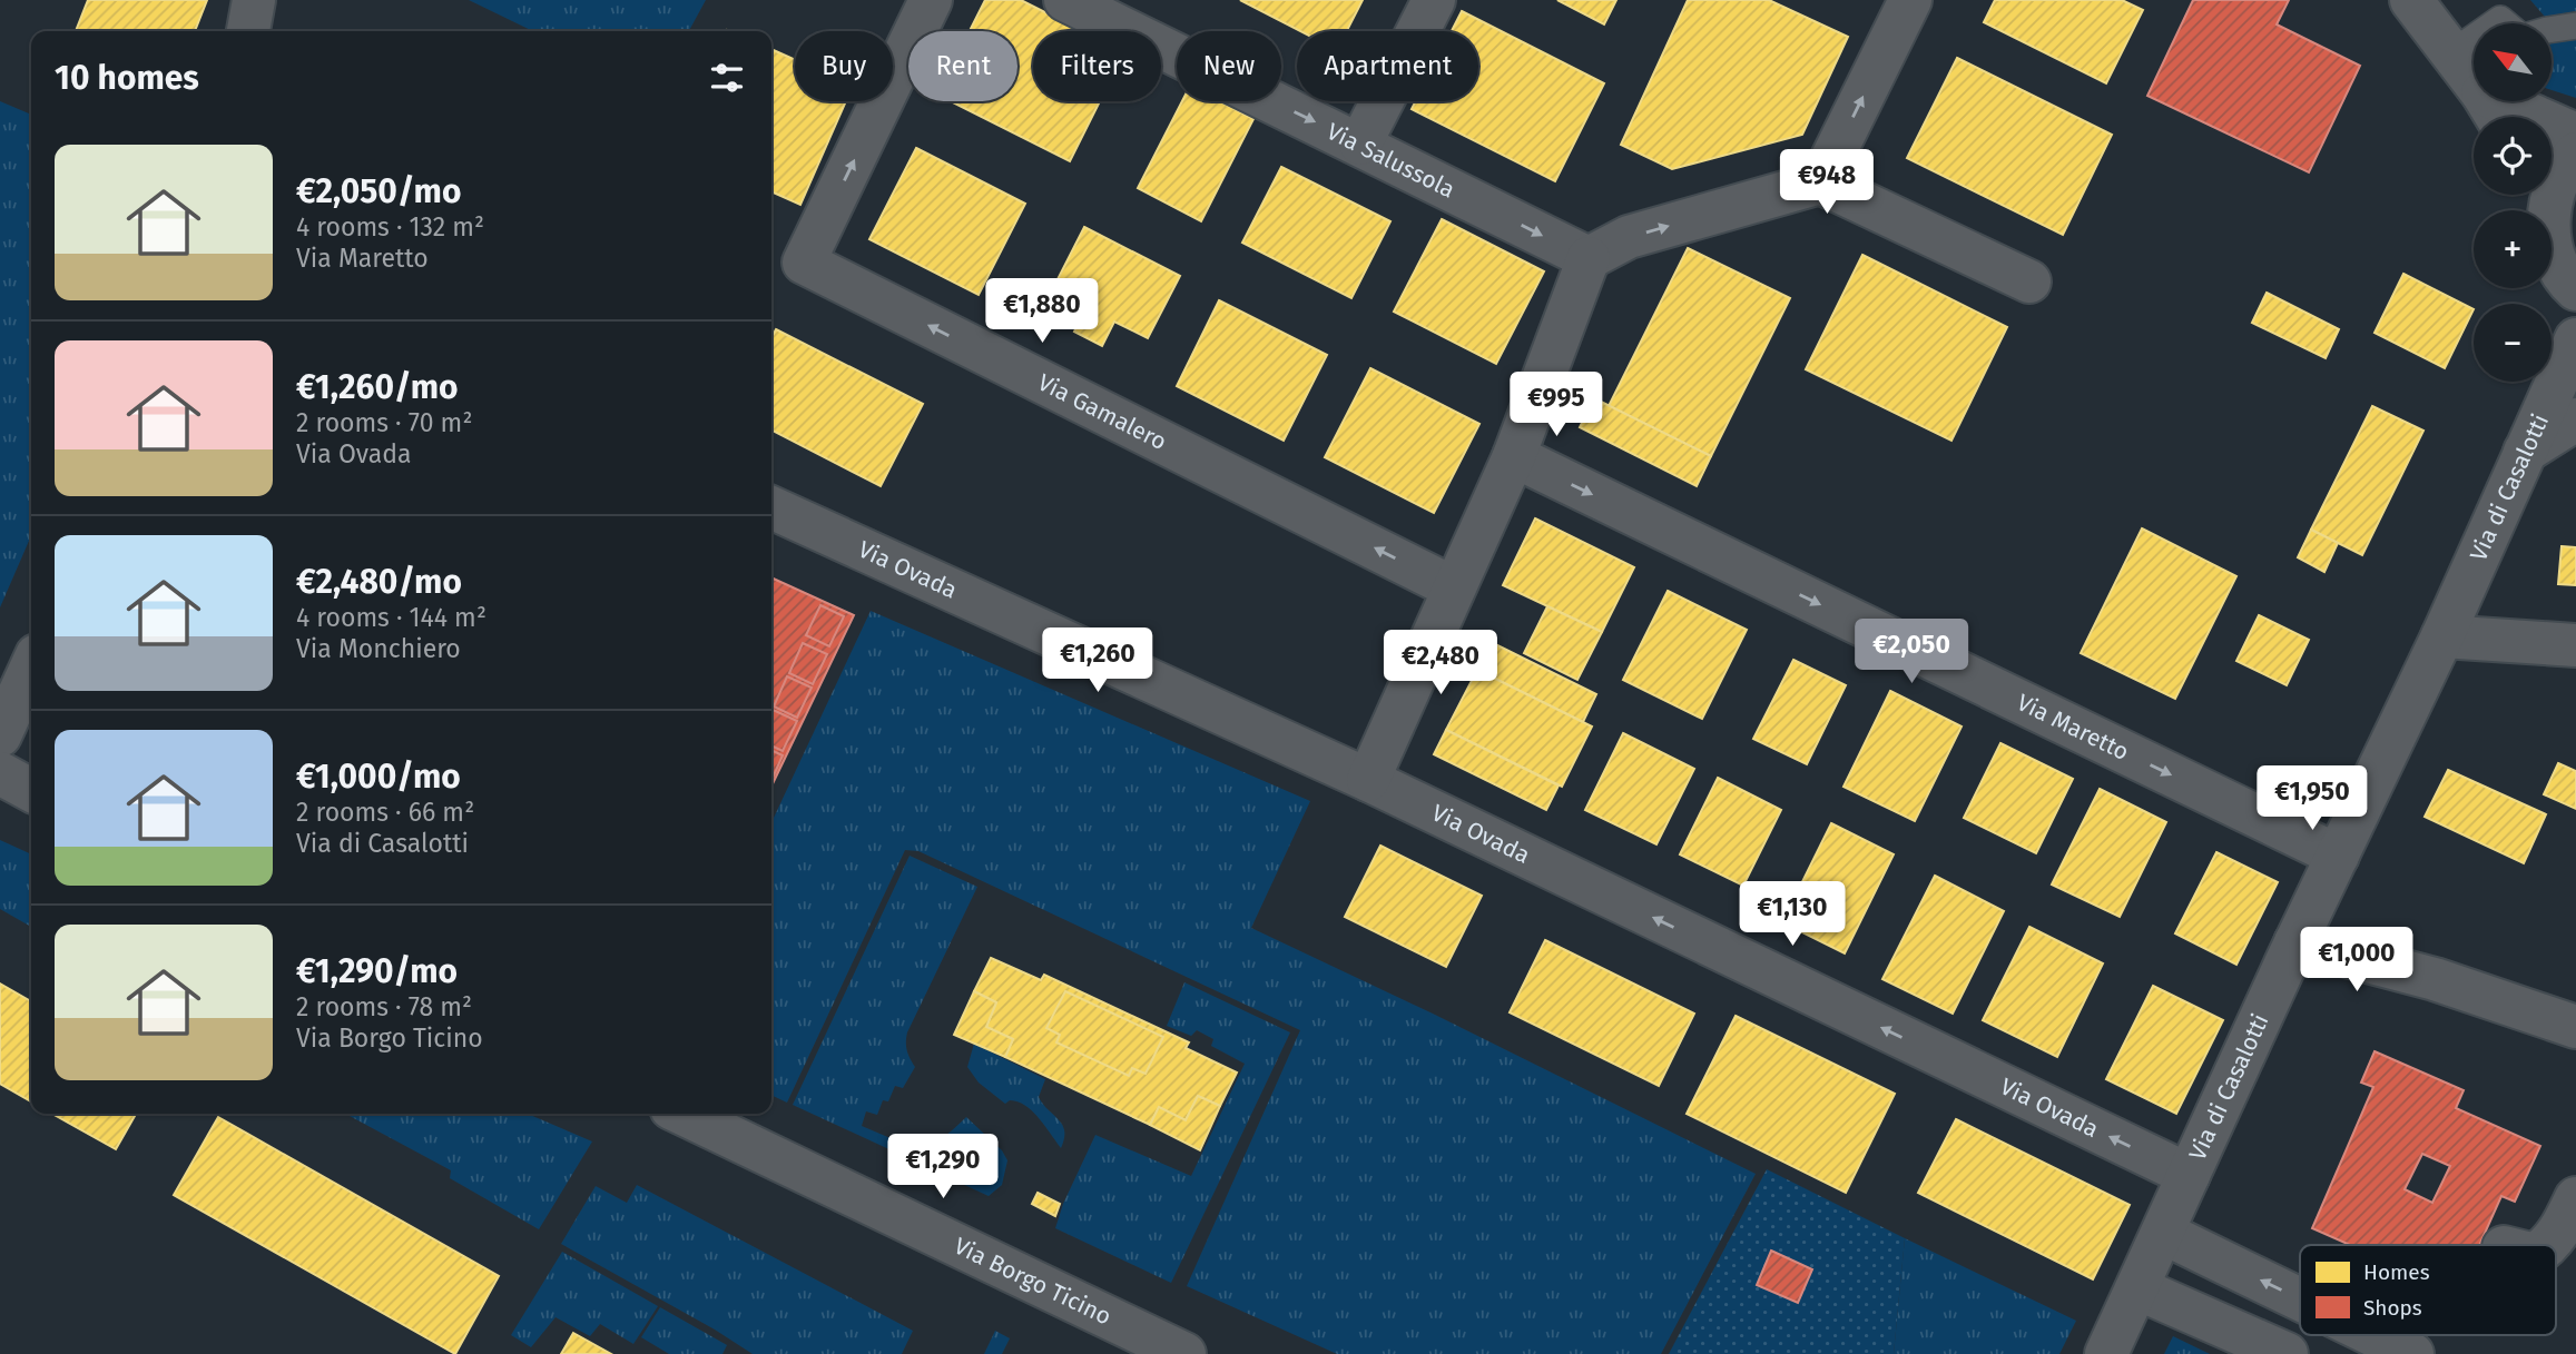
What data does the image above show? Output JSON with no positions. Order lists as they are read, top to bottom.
{
  "streets": {
    "street": [
      "Via Salussola",
      "Via Gamalero",
      "Via di Casalotti",
      "Via Ovada",
      "Via Maretto",
      "Via Borgo Ticino"
    ]
  },
  "crossings": [
    ["Via di Casalotti", "Via Ovada"],
    ["Via di Casalotti", "Via Maretto"]
  ],
  "one_way": ["Via Salussola", "Via Ovada", "Via Maretto"],
  "legend": ["Homes", "Shops"],
  "north": "top left",
  "page": {
    "map_buttons": ["+", "−"],
    "chip": [
      "Buy",
      "Rent",
      "Filters",
      "New",
      "Apartment"
    ],
    "heading": "10 homes",
    "list": [
      {
        "name": "€2,050/mo",
        "note": "4 rooms · 132 m² · Via Maretto"
      },
      {
        "name": "€1,260/mo",
        "note": "2 rooms · 70 m² · Via Ovada"
      },
      {
        "name": "€2,480/mo",
        "note": "4 rooms · 144 m² · Via Monchiero"
      },
      {
        "name": "€1,000/mo",
        "note": "2 rooms · 66 m² · Via di Casalotti"
      },
      {
        "name": "€1,290/mo",
        "note": "2 rooms · 78 m² · Via Borgo Ticino"
      }
    ],
    "price": [
      "€948",
      "€1,880",
      "€995",
      "€2,050",
      "€1,260",
      "€2,480",
      "€1,950",
      "€1,130",
      "€1,000",
      "€1,290"
    ]
  }
}
